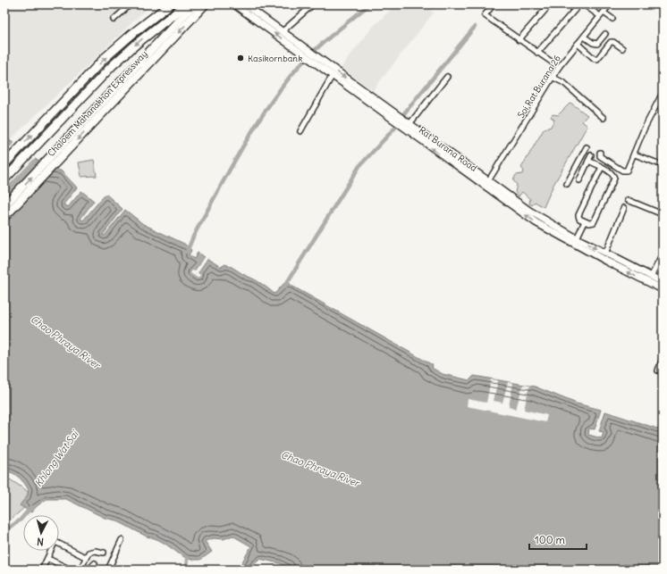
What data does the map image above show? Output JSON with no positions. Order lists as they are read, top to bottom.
{
  "streets": {
    "highway": ["Chaloem Mahanakhon Expressway"],
    "main road": ["Rat Burana Road"],
    "street": ["Soi Rat Burana 26"]
  },
  "crossings": [
    ["Soi Rat Burana 26", "Rat Burana Road"]
  ],
  "water": ["Chao Phraya River", "Khlong Wat Sai"],
  "places": ["Kasikornbank"],
  "scale_bar": "100 m",
  "north": "bottom"
}
